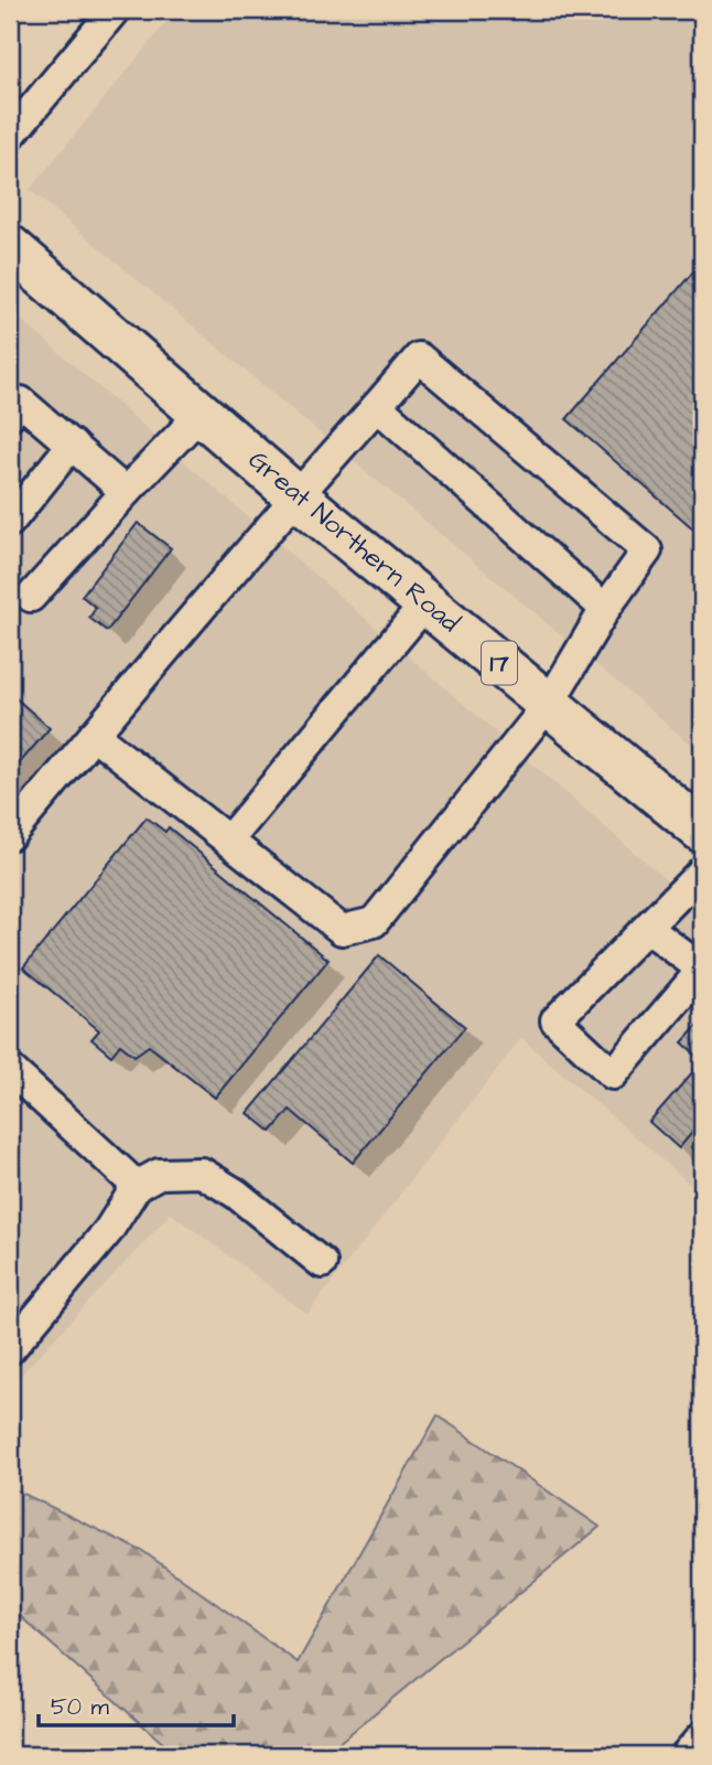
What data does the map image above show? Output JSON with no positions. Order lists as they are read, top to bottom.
{
  "streets": {
    "highway": ["Great Northern Road", "17"]
  },
  "scale_bar": "50 m"
}
